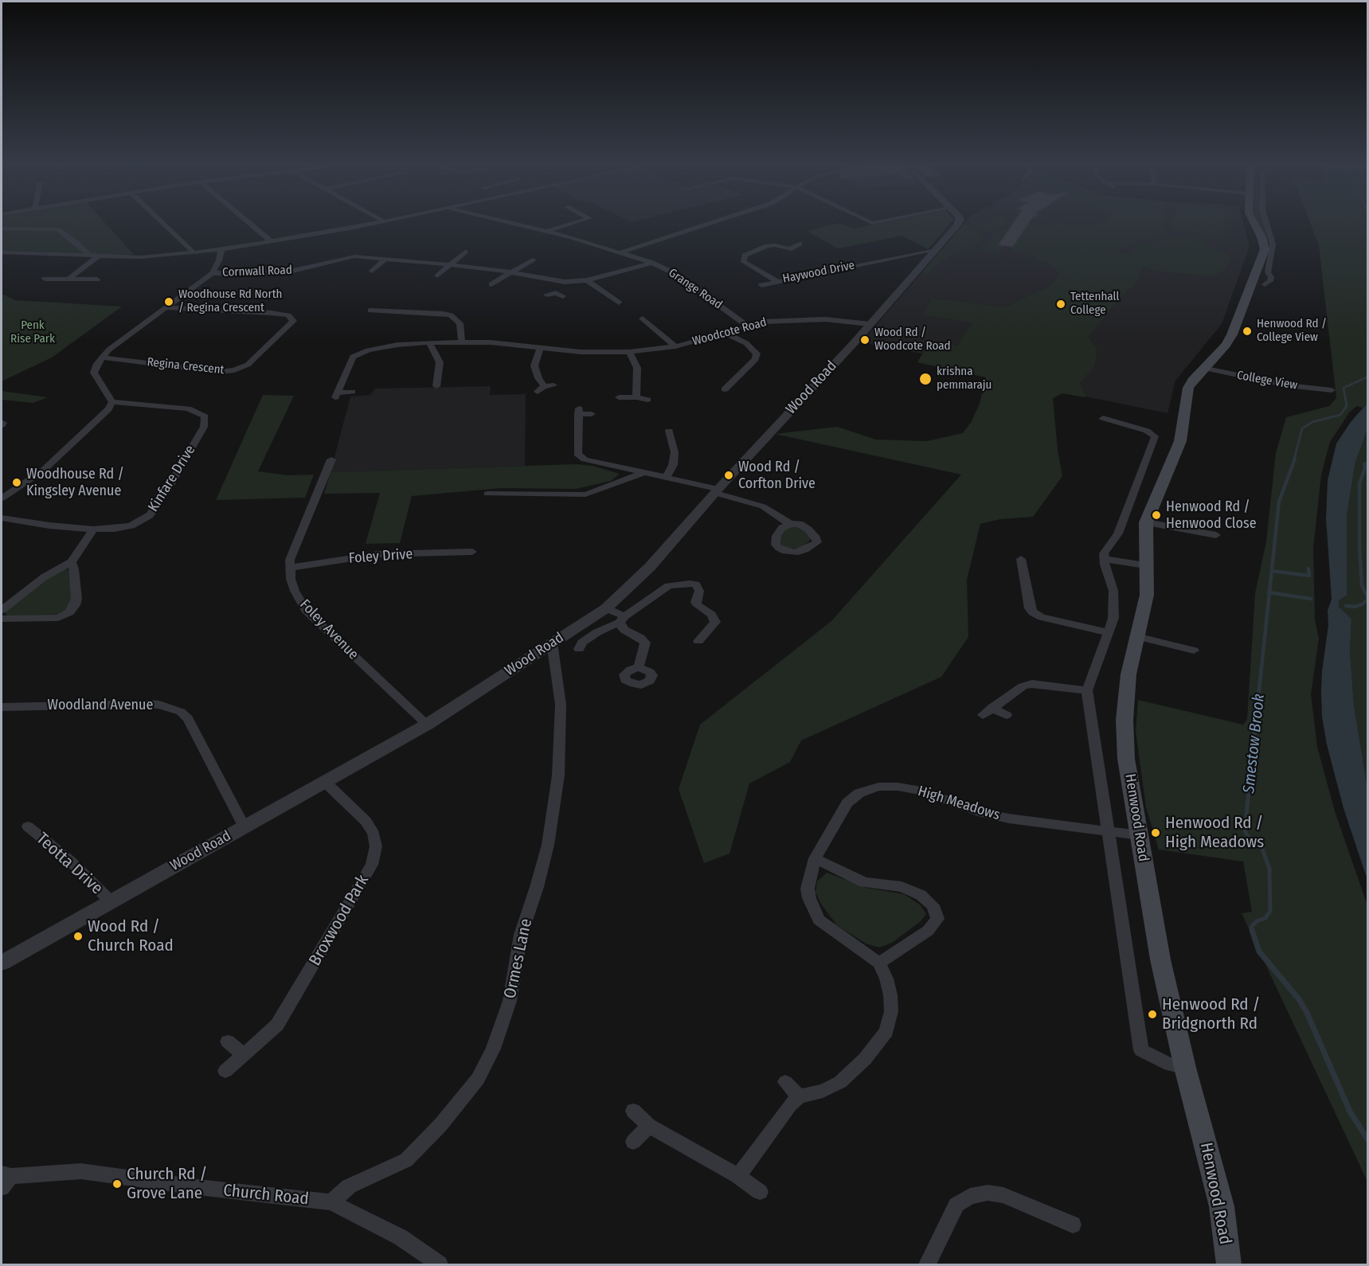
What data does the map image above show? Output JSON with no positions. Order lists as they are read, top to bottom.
{
  "streets": {
    "main road": ["Henwood Road"],
    "street": [
      "Cornwall Road",
      "Haywood Drive",
      "Grange Road",
      "Woodcote Road",
      "Regina Crescent",
      "College View",
      "Wood Road",
      "Kinfare Drive",
      "Foley Drive",
      "Foley Avenue",
      "Woodland Avenue",
      "High Meadows",
      "Teotta Drive",
      "Broxwood Park",
      "Ormes Lane",
      "Church Road"
    ]
  },
  "crossings": [
    ["Cornwall Road", "Grange Road"],
    ["Haywood Drive", "Wood Road"],
    ["Grange Road", "Woodcote Road"],
    ["Woodcote Road", "Wood Road"],
    ["College View", "Henwood Road"],
    ["Wood Road", "Foley Avenue"],
    ["Wood Road", "Woodland Avenue"],
    ["Wood Road", "Teotta Drive"],
    ["Wood Road", "Broxwood Park"],
    ["Wood Road", "Ormes Lane"],
    ["Foley Drive", "Foley Avenue"],
    ["High Meadows", "Henwood Road"],
    ["Ormes Lane", "Church Road"]
  ],
  "water": ["Smestow Brook"],
  "parks": ["Penk Rise Park"],
  "places": [
    "Woodhouse Rd North / Regina Crescent",
    "Tettenhall College",
    "Henwood Rd / College View",
    "Wood Rd / Woodcote Road",
    "krishna pemmaraju",
    "Wood Rd / Corfton Drive",
    "Woodhouse Rd / Kingsley Avenue",
    "Henwood Rd / Henwood Close",
    "Henwood Rd / High Meadows",
    "Wood Rd / Church Road",
    "Henwood Rd / Bridgnorth Rd",
    "Church Rd / Grove Lane"
  ]
}
